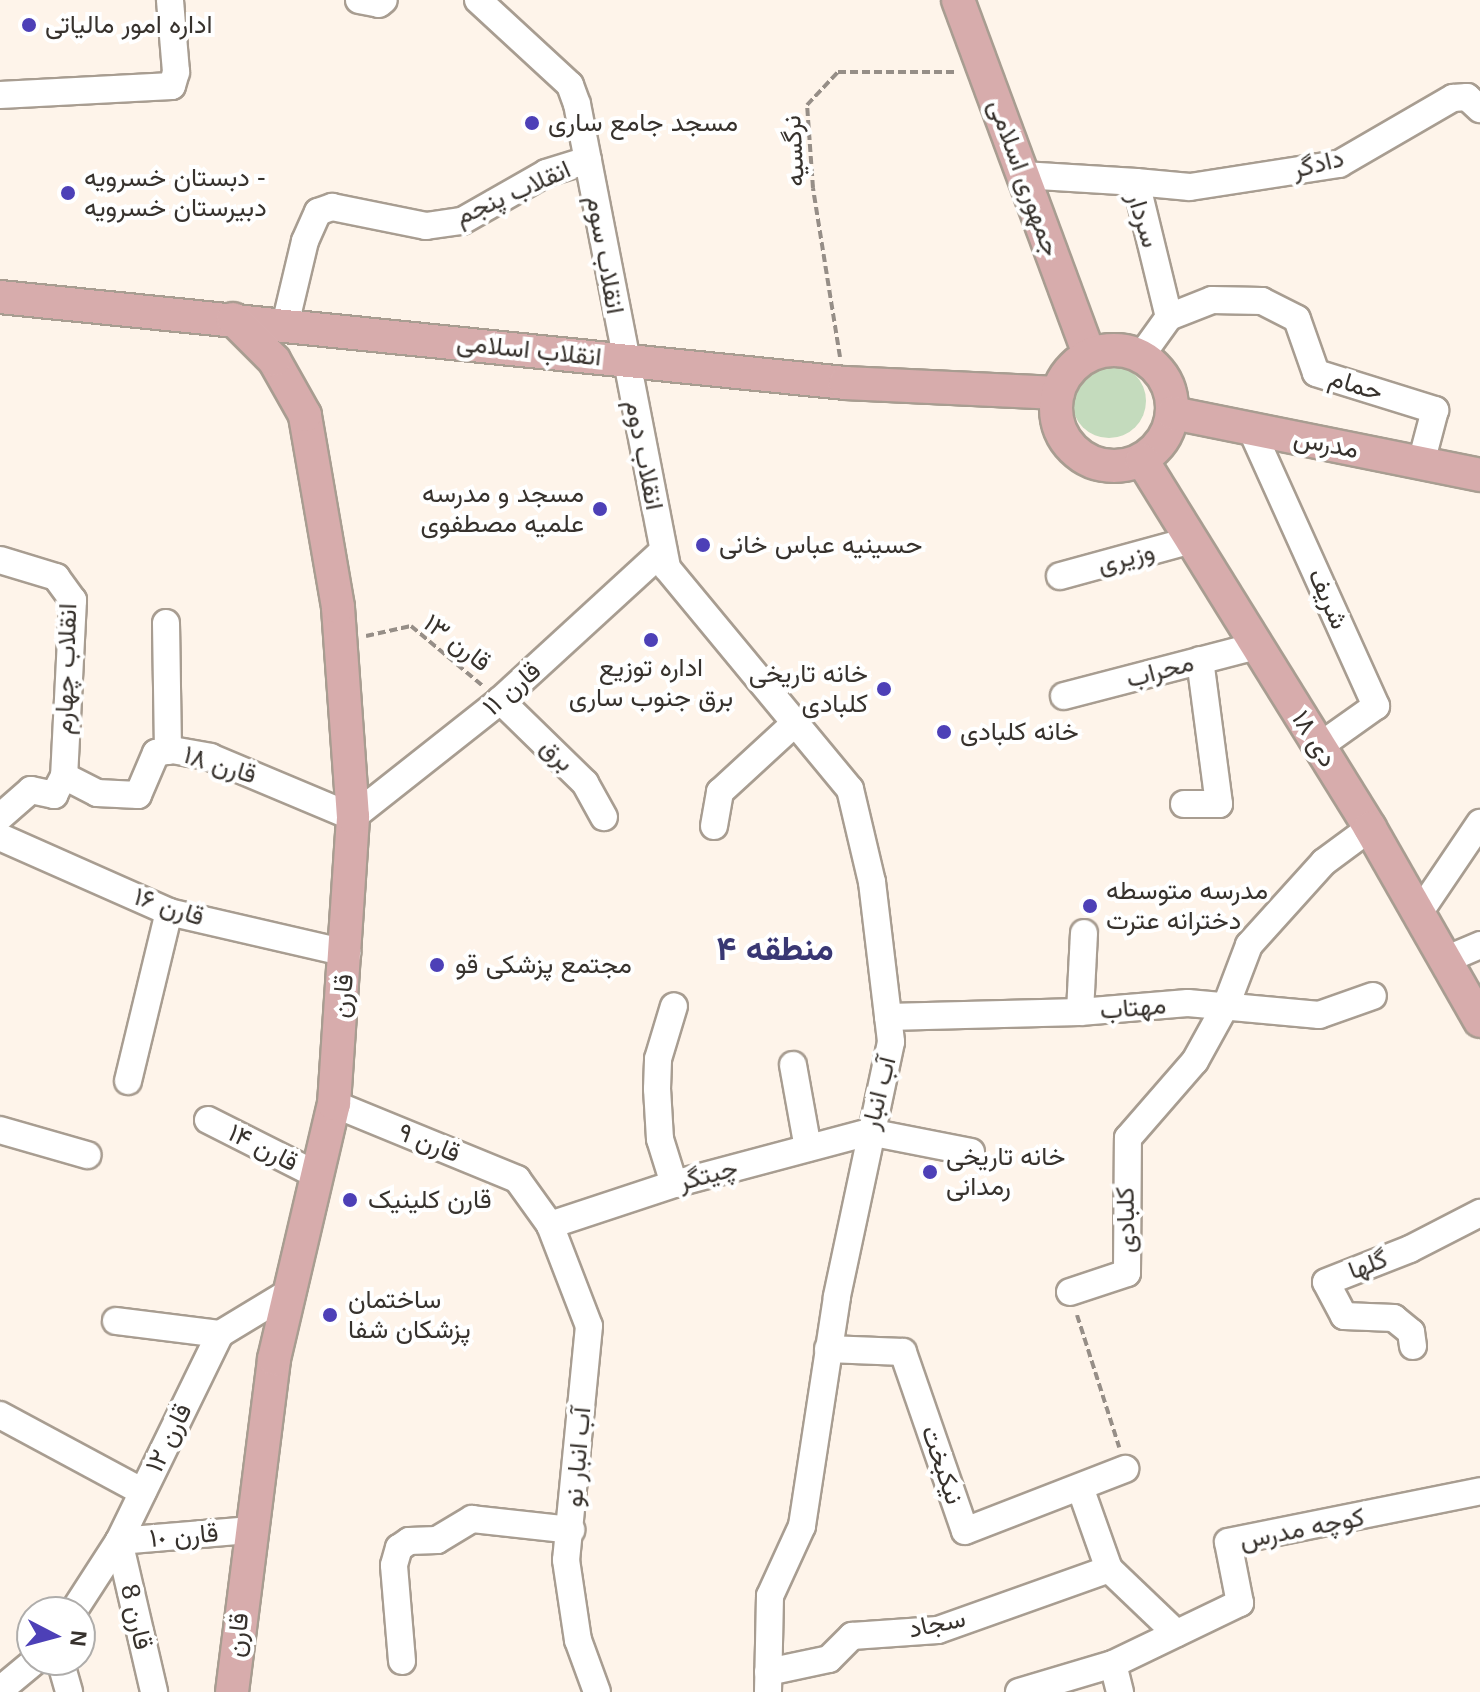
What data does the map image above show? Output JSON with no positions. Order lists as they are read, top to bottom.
{
  "streets": {
    "main road": [
      "جمهوری اسلامی",
      "انقلاب اسلامی",
      "مدرس",
      "۱۸ دی",
      "قارن"
    ],
    "street": [
      "دادگر",
      "انقلاب پنجم",
      "سردار",
      "انقلاب سوم",
      "حمام",
      "انقلاب دوم",
      "وزیری",
      "شریف",
      "انقلاب چهارم",
      "محراب",
      "قارن ۱۱",
      "برق",
      "قارن ۱۸",
      "قارن ۱۶",
      "مهتاب",
      "آب انبار",
      "قارن ٩",
      "قارن ۱۴",
      "چیتگر",
      "کلبادی",
      "گلها",
      "قارن ۱۲",
      "آب انبار نو",
      "نیکبخت",
      "کوچه مدرس",
      "قارن ١٠",
      "قارن 8",
      "سجاد"
    ],
    "path": ["نرگسیه", "قارن ۱۳"]
  },
  "crossings": [
    ["نرگسیه", "جمهوری اسلامی"],
    ["نرگسیه", "انقلاب اسلامی"],
    ["دادگر", "سردار"],
    ["جمهوری اسلامی", "سردار"],
    ["جمهوری اسلامی", "انقلاب اسلامی"],
    ["جمهوری اسلامی", "مدرس"],
    ["جمهوری اسلامی", "۱۸ دی"],
    ["انقلاب پنجم", "انقلاب سوم"],
    ["انقلاب پنجم", "انقلاب اسلامی"],
    ["سردار", "حمام"],
    ["انقلاب سوم", "انقلاب اسلامی"],
    ["انقلاب سوم", "انقلاب دوم"],
    ["انقلاب اسلامی", "مدرس"],
    ["انقلاب اسلامی", "انقلاب دوم"],
    ["انقلاب اسلامی", "۱۸ دی"],
    ["انقلاب اسلامی", "قارن"],
    ["حمام", "مدرس"],
    ["مدرس", "شریف"],
    ["مدرس", "۱۸ دی"],
    ["انقلاب دوم", "قارن ۱۱"],
    ["انقلاب دوم", "آب انبار"],
    ["وزیری", "۱۸ دی"],
    ["شریف", "۱۸ دی"],
    ["قارن ۱۳", "قارن ۱۱"],
    ["قارن ۱۳", "برق"],
    ["قارن ۱۳", "قارن"],
    ["انقلاب چهارم", "قارن ۱۸"],
    ["محراب", "۱۸ دی"],
    ["قارن ۱۱", "برق"],
    ["قارن ۱۱", "قارن ۱۸"],
    ["قارن ۱۱", "قارن"],
    ["قارن ۱۱", "آب انبار"],
    ["قارن ۱۸", "قارن"],
    ["قارن ۱۶", "قارن"],
    ["قارن", "قارن ٩"],
    ["قارن", "قارن ۱۴"],
    ["قارن", "قارن ١٠"],
    ["مهتاب", "آب انبار"],
    ["مهتاب", "کلبادی"],
    ["آب انبار", "چیتگر"],
    ["آب انبار", "نیکبخت"],
    ["آب انبار", "سجاد"],
    ["قارن ٩", "چیتگر"],
    ["قارن ٩", "آب انبار نو"],
    ["چیتگر", "آب انبار نو"],
    ["قارن ۱۲", "قارن ١٠"],
    ["قارن ۱۲", "قارن 8"],
    ["قارن ١٠", "قارن 8"]
  ],
  "districts": ["منطقه ۴"],
  "places": [
    "اداره امور مالیاتی",
    "مسجد جامع ساری",
    "دبستان خسرویه - دبیرستان خسرویه",
    "مسجد و مدرسه علمیه مصطفوی",
    "حسینیه عباس خانی",
    "اداره توزیع برق جنوب ساری",
    "خانه تاریخی کلبادی",
    "خانه کلبادی",
    "مدرسه متوسطه دخترانه عترت",
    "مجتمع پزشکی قو",
    "خانه تاریخی رمدانی",
    "قارن کلینیک",
    "ساختمان پزشکان شفا"
  ],
  "north": "right"
}
